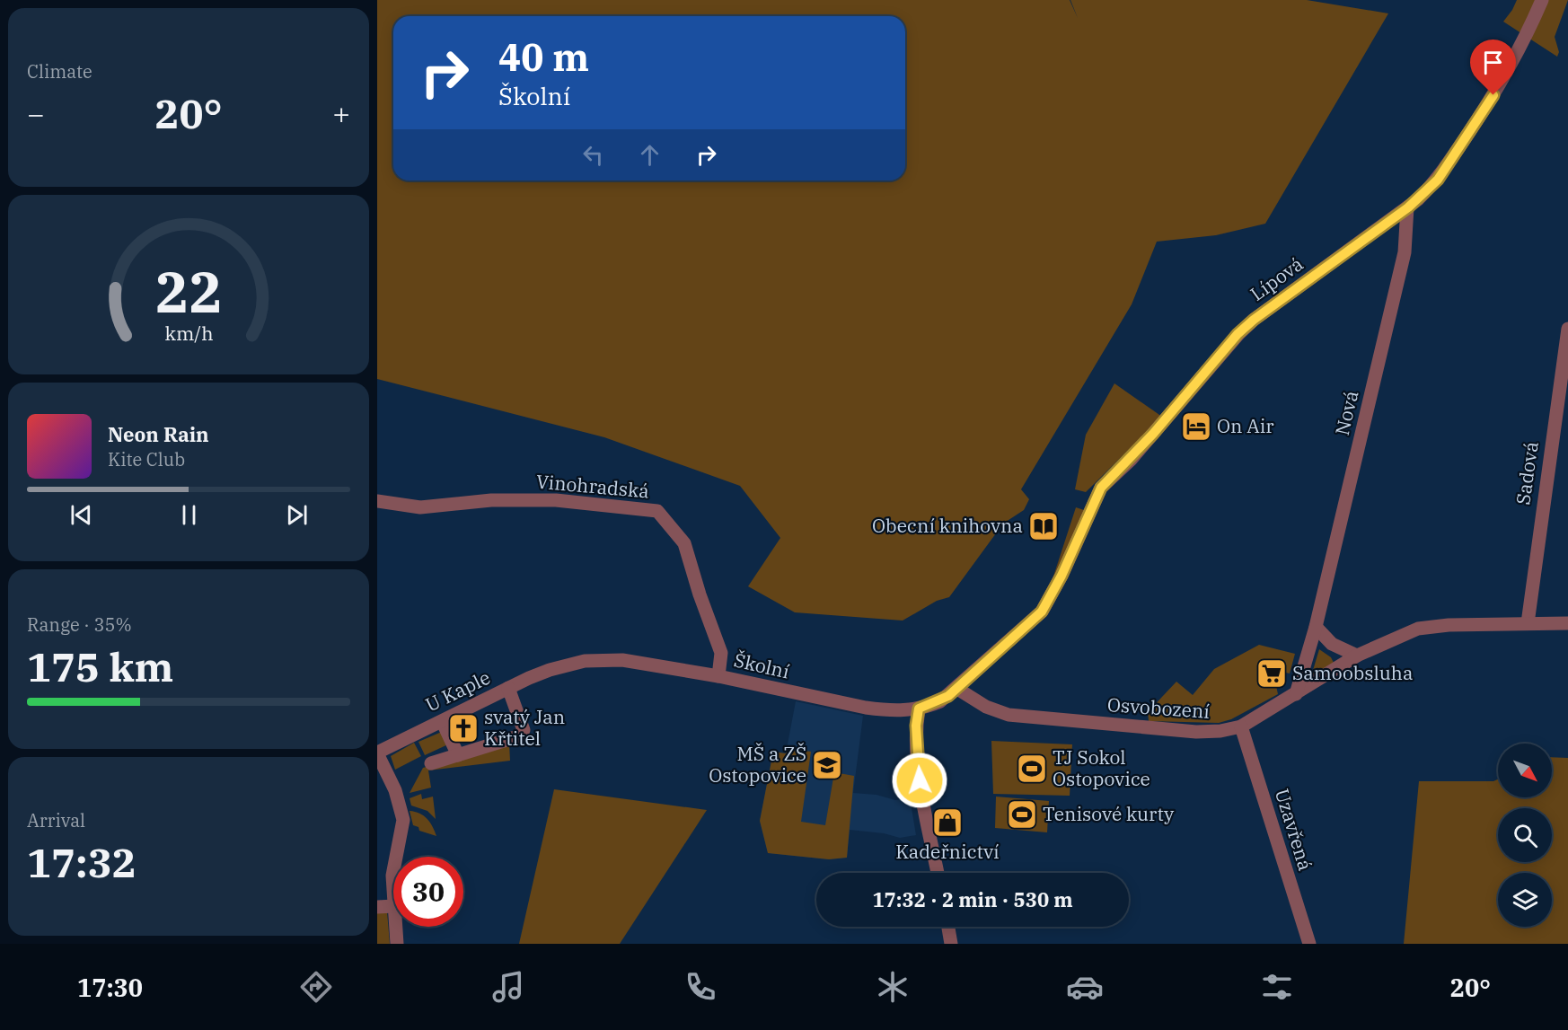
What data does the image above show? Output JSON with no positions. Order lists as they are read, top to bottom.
{
  "streets": {
    "street": [
      "Lípová",
      "Nová",
      "Sadová",
      "Vinohradská",
      "Školní",
      "U Kaple",
      "Osvobození",
      "Uzavřená"
    ]
  },
  "crossings": [
    ["Lípová", "Nová"],
    ["Lípová", "Školní"],
    ["Nová", "Osvobození"],
    ["Sadová", "Osvobození"],
    ["Vinohradská", "Školní"],
    ["Školní", "U Kaple"],
    ["Školní", "Osvobození"],
    ["Osvobození", "Uzavřená"]
  ],
  "places": {
    "hotel": ["On Air"],
    "library": ["Obecní knihovna"],
    "supermarket": ["Samoobsluha"],
    "church": ["svatý Jan Křtitel"],
    "school or university": ["MŠ a ZŠ Ostopovice"],
    "sports": ["TJ Sokol Ostopovice", "Tenisové kurty"],
    "shop": ["Kadeřnictví"]
  },
  "north": "bottom right",
  "page": {
    "tile": [
      "Climate",
      ["Range · 35%", "175 km"],
      ["Arrival", "17:32"]
    ],
    "turn": ["40 m", "Školní"],
    "heat": ["−", "20°", "+"],
    "song": ["Neon Rain", "Kite Club"],
    "limit": "30",
    "trip": "17:32 · 2 min · 530 m",
    "tabs": ["17:30", "20°"],
    "gauge": ["22", "km/h"]
  }
}
